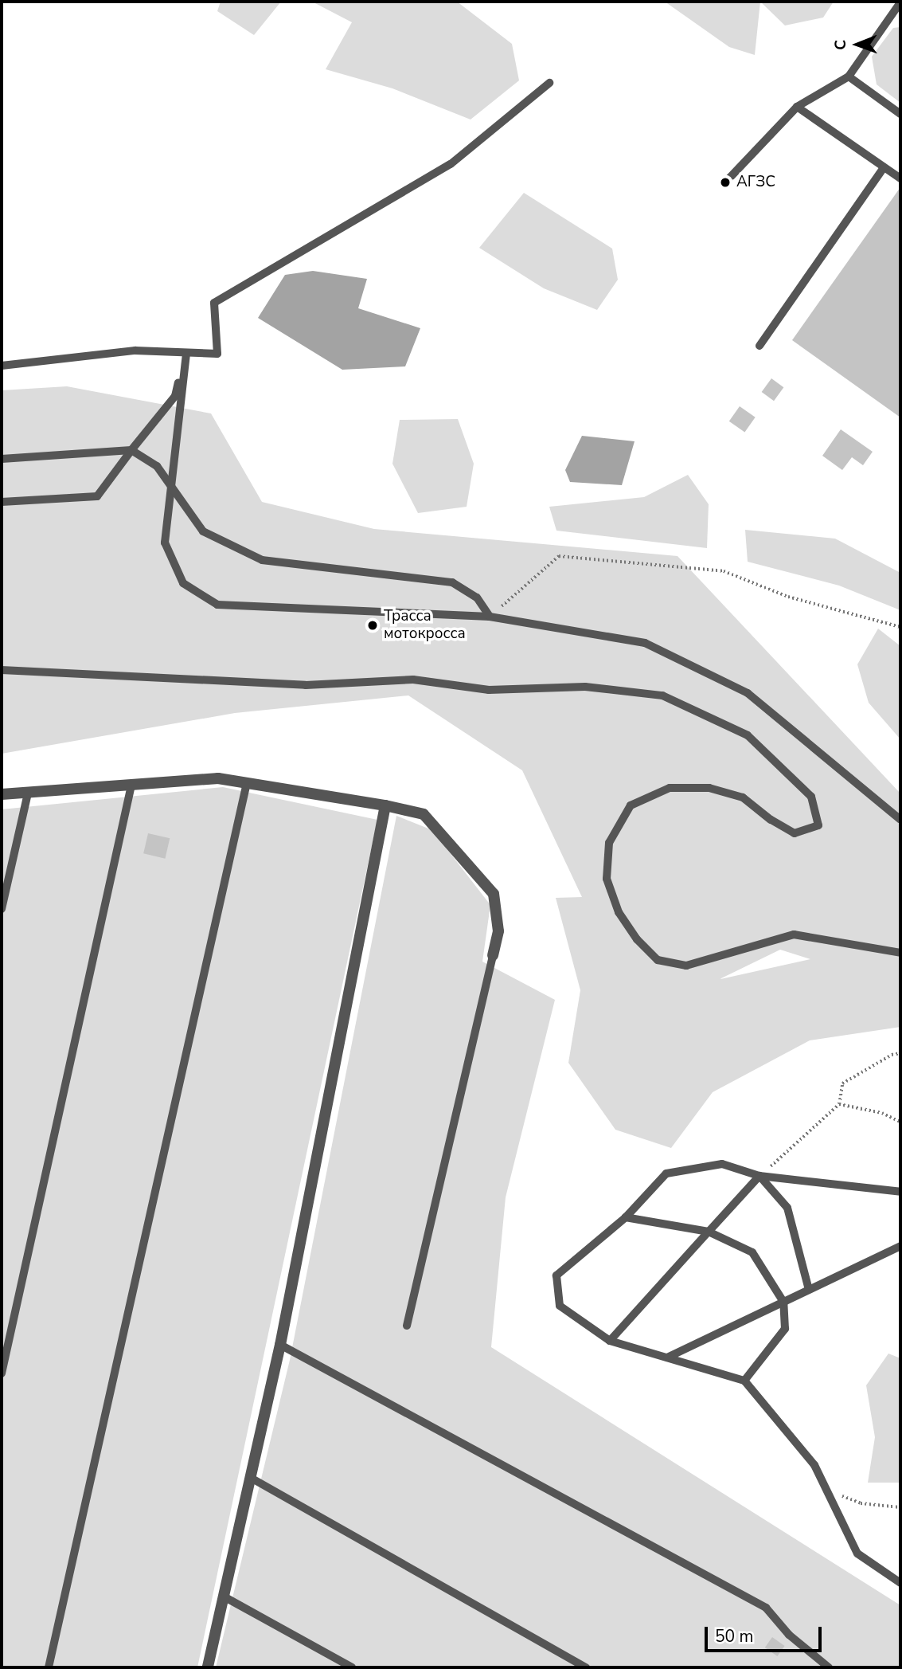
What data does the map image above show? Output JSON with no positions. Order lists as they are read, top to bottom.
{
  "places": ["АГЗС", "Трасса мотокросса"],
  "scale_bar": "50 m",
  "north": "left"
}
